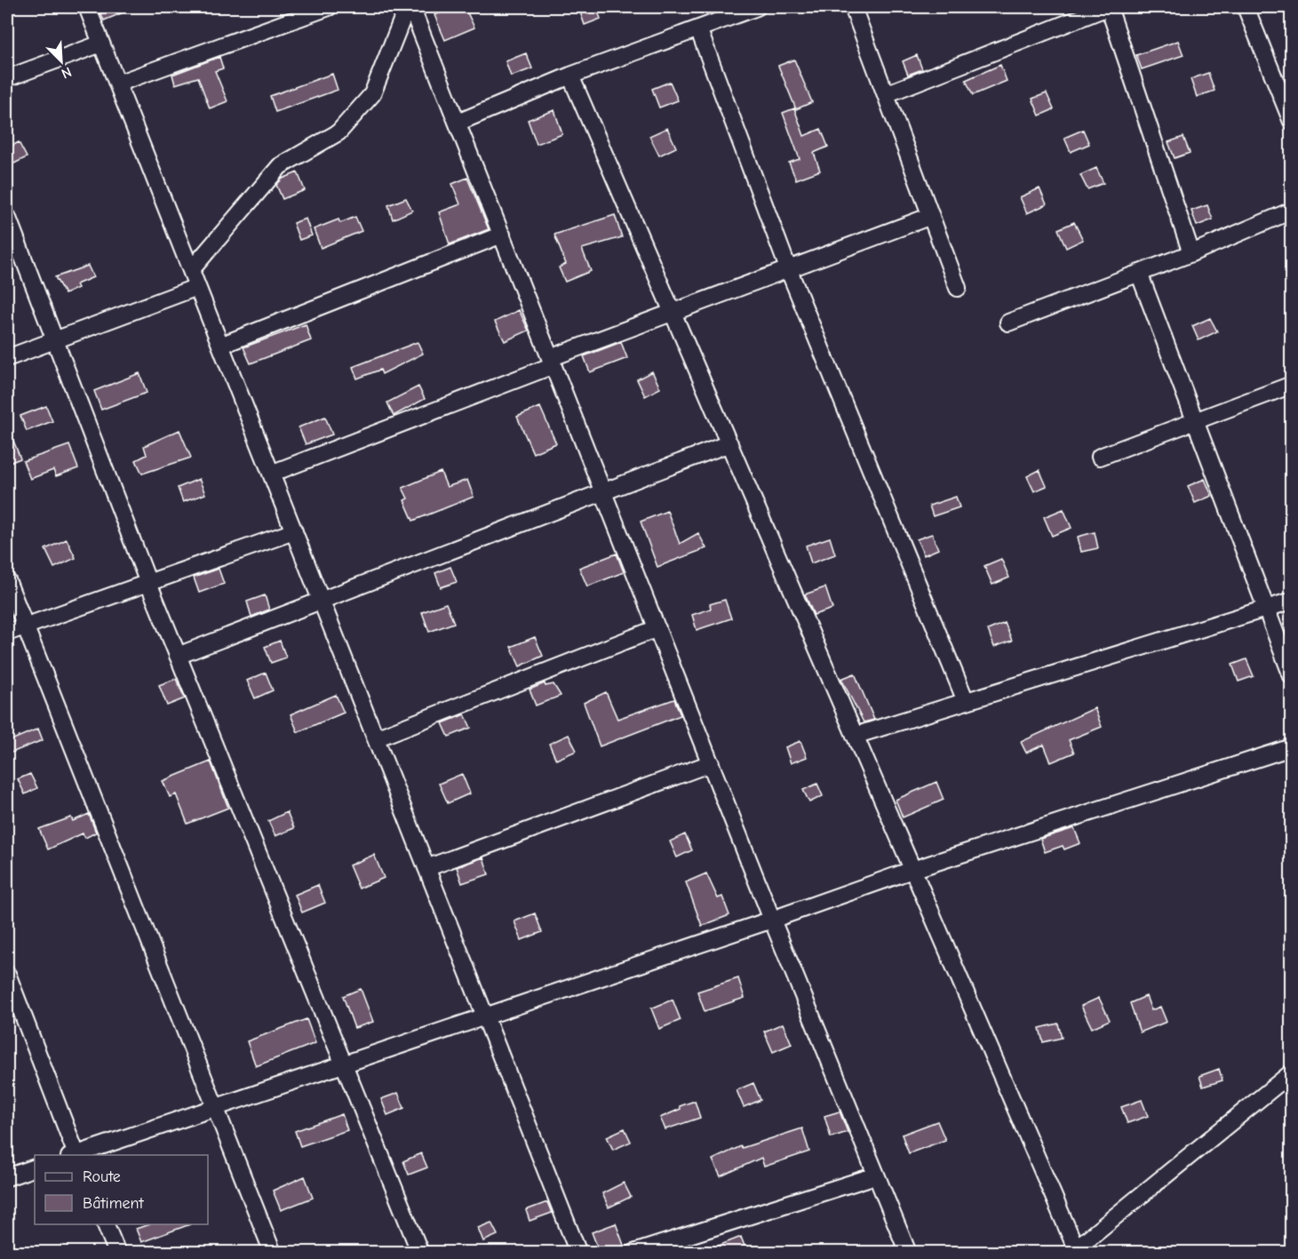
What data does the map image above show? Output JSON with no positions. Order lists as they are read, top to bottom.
{
  "legend": ["Route", "Bâtiment"],
  "north": "bottom right"
}
